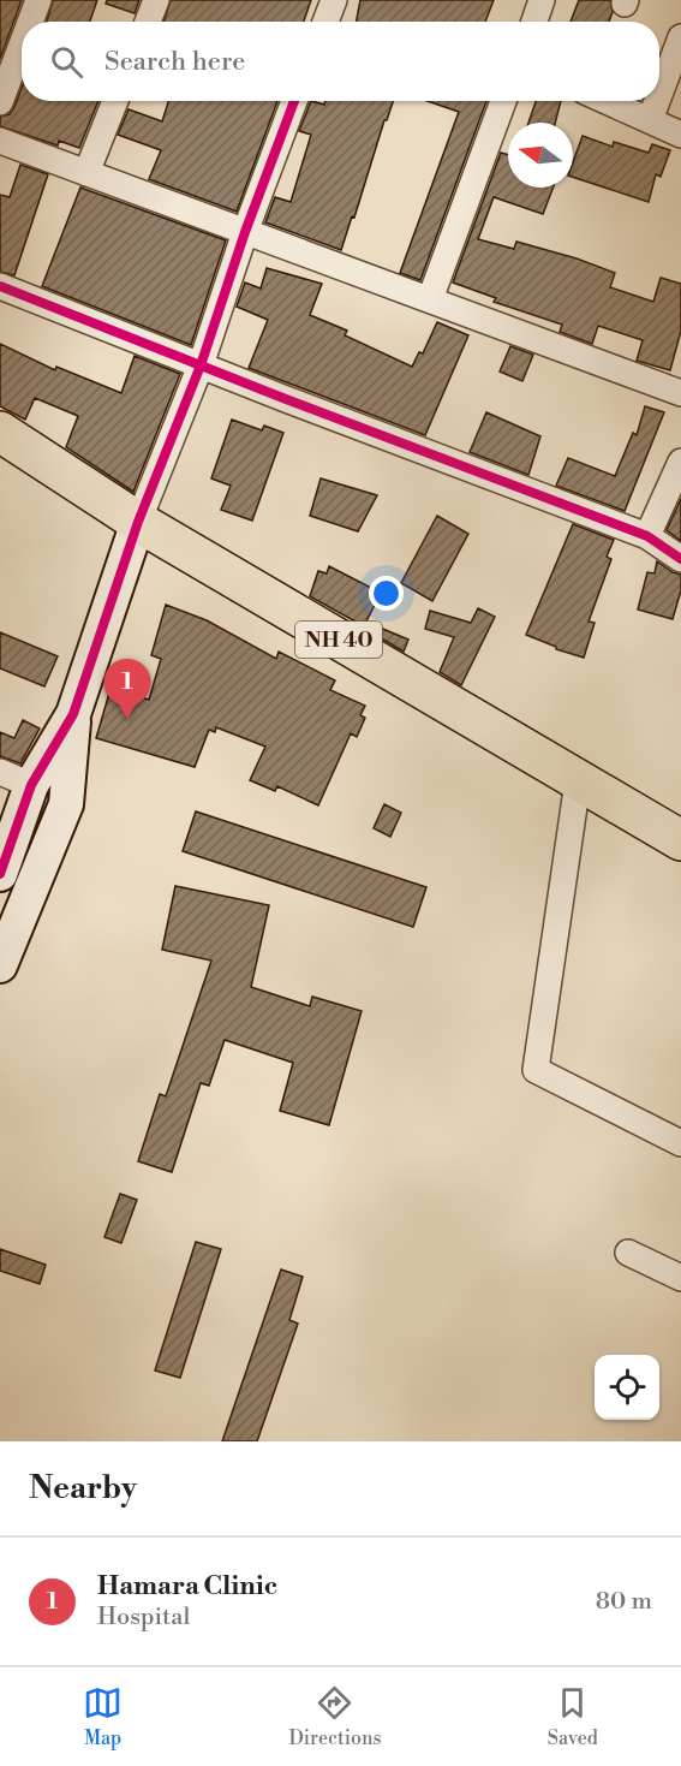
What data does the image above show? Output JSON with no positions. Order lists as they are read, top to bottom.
{
  "streets": {
    "highway": ["NH 40"]
  },
  "north": "left",
  "page": {
    "search": "Search here",
    "pins": "1",
    "heading": "Nearby",
    "list": [
      {
        "mark": "1",
        "name": "Hamara Clinic",
        "note": "Hospital",
        "value": "80 m"
      }
    ],
    "nav": ["Map", "Directions", "Saved"]
  }
}
